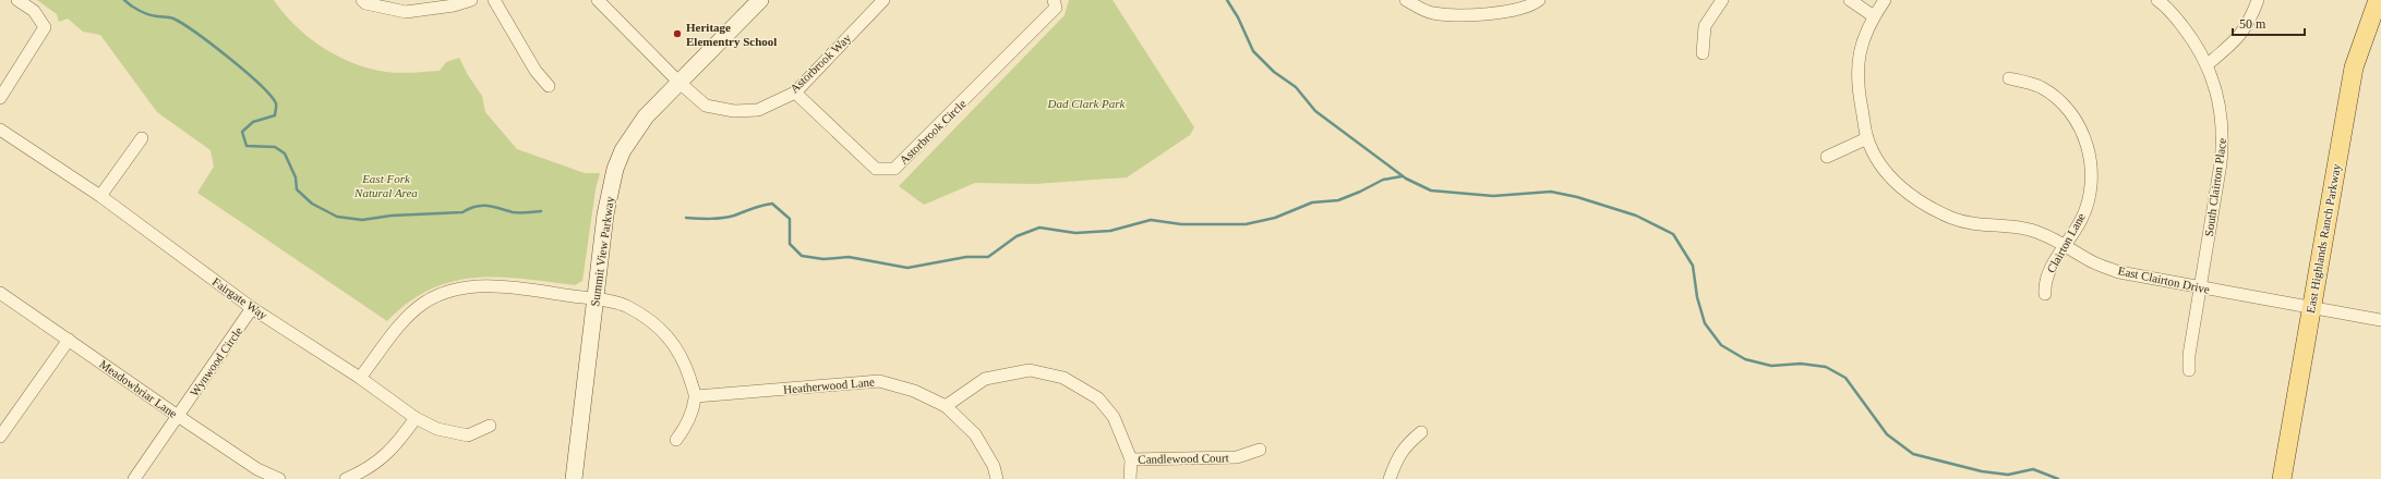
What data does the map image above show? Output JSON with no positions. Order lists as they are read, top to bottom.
{
  "streets": {
    "main road": ["East Highlands Ranch Parkway"],
    "street": [
      "Astorbrook Way",
      "Astorbrook Circle",
      "South Clairton Place",
      "Clairton Lane",
      "Summit View Parkway",
      "East Clairton Drive",
      "Fairgate Way",
      "Wynwood Circle",
      "Heatherwood Lane",
      "Meadowbriar Lane",
      "Candlewood Court"
    ]
  },
  "crossings": [
    ["Astorbrook Way", "Astorbrook Circle"],
    ["Astorbrook Way", "Summit View Parkway"],
    ["South Clairton Place", "East Clairton Drive"],
    ["East Highlands Ranch Parkway", "East Clairton Drive"],
    ["Clairton Lane", "East Clairton Drive"],
    ["Fairgate Way", "Wynwood Circle"],
    ["Wynwood Circle", "Meadowbriar Lane"]
  ],
  "parks": ["Dad Clark Park", "East Fork Natural Area"],
  "places": ["Heritage Elementry School"],
  "scale_bar": "50 m"
}
